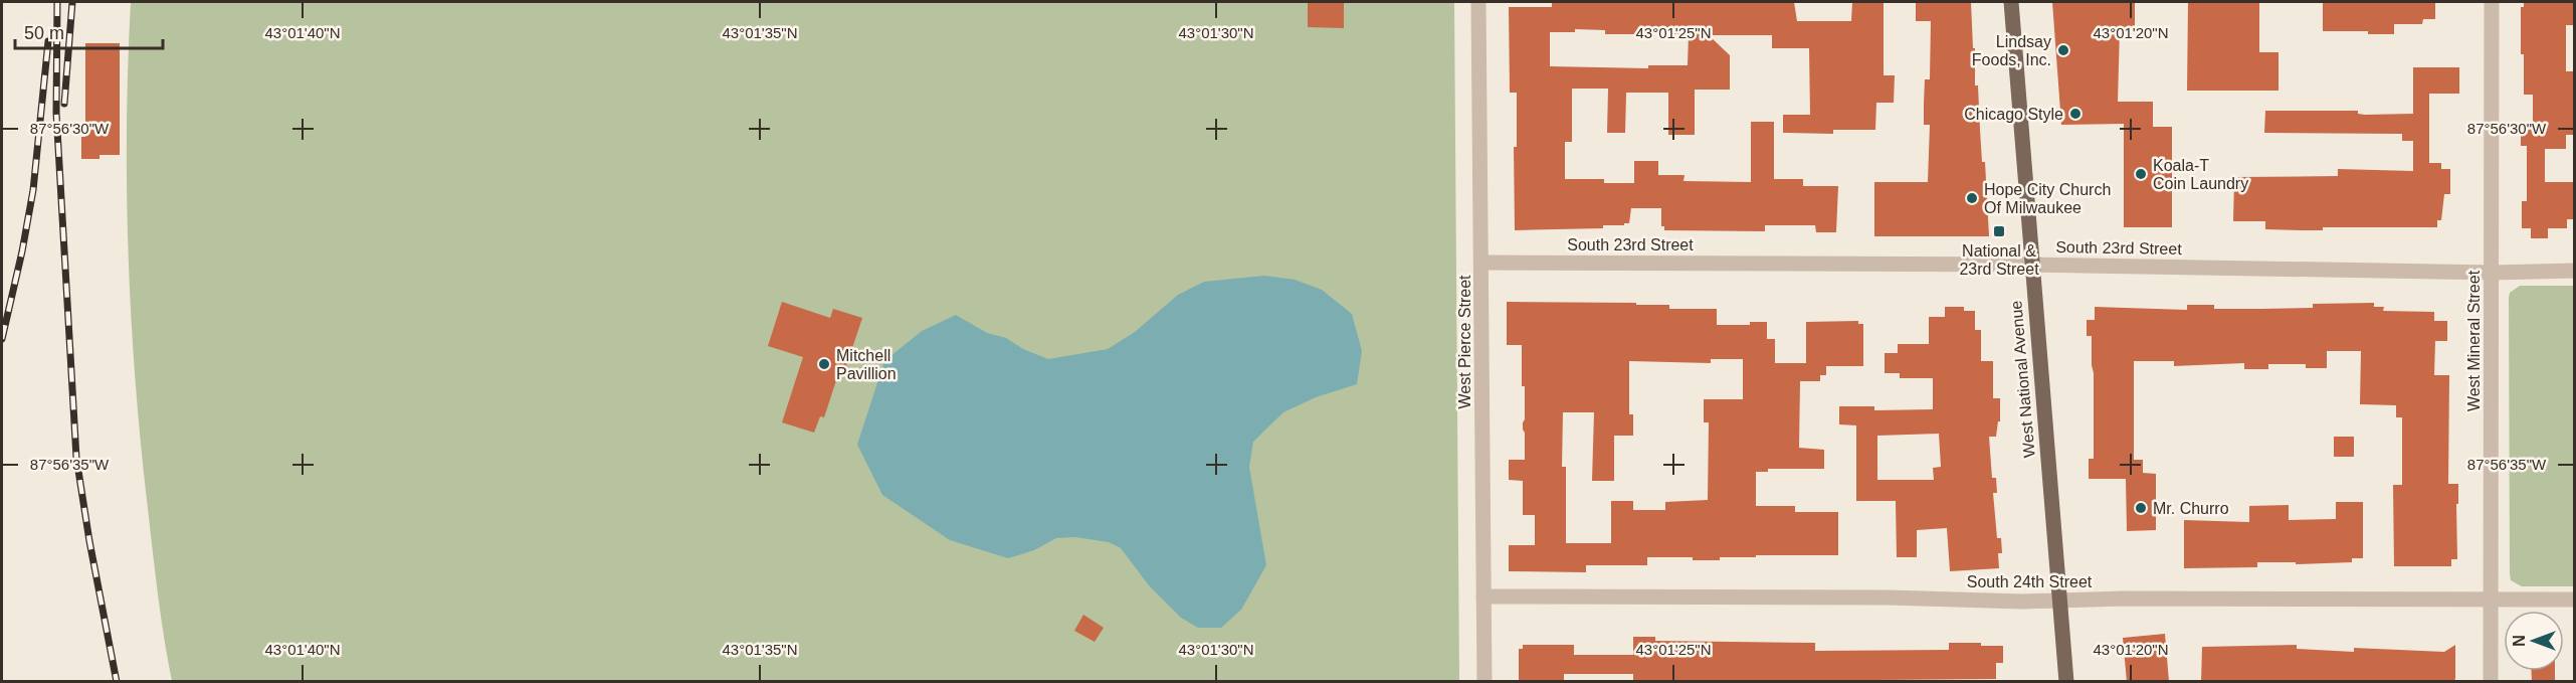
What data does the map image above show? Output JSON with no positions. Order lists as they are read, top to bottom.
{
  "streets": {
    "main road": ["West National Avenue"],
    "street": [
      "South 23rd Street",
      "West Mineral Street",
      "West Pierce Street",
      "South 24th Street"
    ]
  },
  "crossings": [
    ["South 23rd Street", "West Mineral Street"],
    ["South 23rd Street", "West Pierce Street"],
    ["South 23rd Street", "West National Avenue"],
    ["West Mineral Street", "South 24th Street"],
    ["West Pierce Street", "South 24th Street"],
    ["West National Avenue", "South 24th Street"]
  ],
  "places": {
    "other": [
      "Lindsay Foods, Inc.",
      "Chicago Style",
      "Koala-T Coin Laundry",
      "Hope City Church Of Milwaukee",
      "Mitchell Pavillion",
      "Mr. Churro"
    ],
    "transit": ["National & 23rd Street"]
  },
  "scale_bar": "50 m",
  "north": "left",
  "coordinates": [
    "43°01'40\"N",
    "43°01'35\"N",
    "43°01'30\"N",
    "43°01'25\"N",
    "43°01'20\"N",
    "87°56'30\"W",
    "87°56'35\"W"
  ]
}
